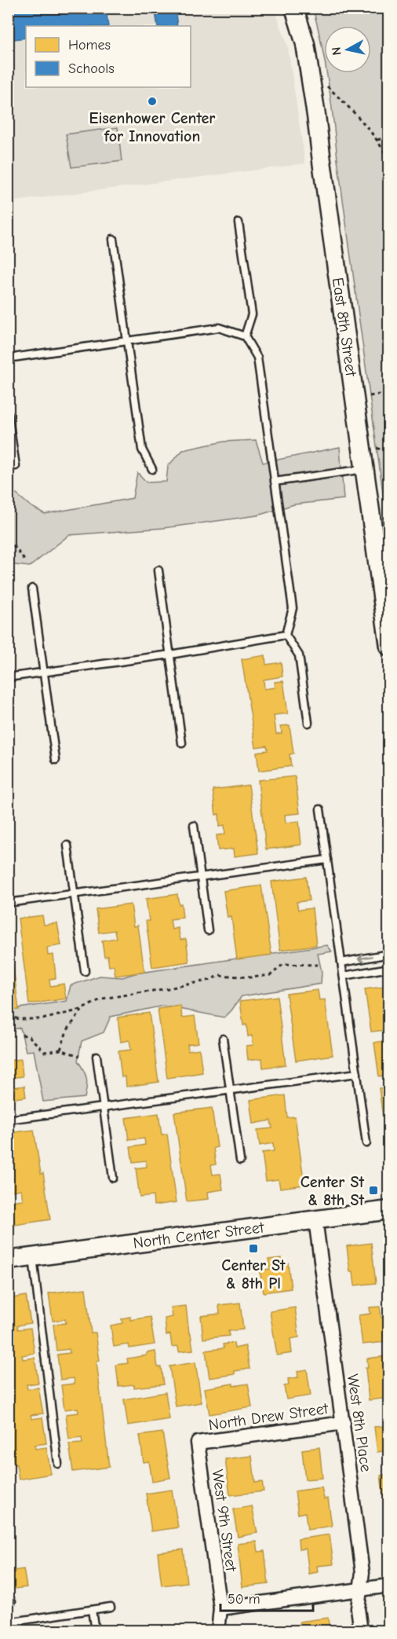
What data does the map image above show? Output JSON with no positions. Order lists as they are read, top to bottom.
{
  "streets": {
    "street": [
      "East 8th Street",
      "North Center Street",
      "North Drew Street",
      "West 8th Place",
      "West 9th Street"
    ]
  },
  "crossings": [
    ["North Center Street", "West 8th Place"],
    ["North Drew Street", "West 8th Place"],
    ["North Drew Street", "West 9th Street"]
  ],
  "places": {
    "other": ["Eisenhower Center for Innovation"],
    "transit": ["Center St & 8th St", "Center St & 8th Pl"]
  },
  "legend": ["Homes", "Schools"],
  "scale_bar": "50 m",
  "north": "left"
}
